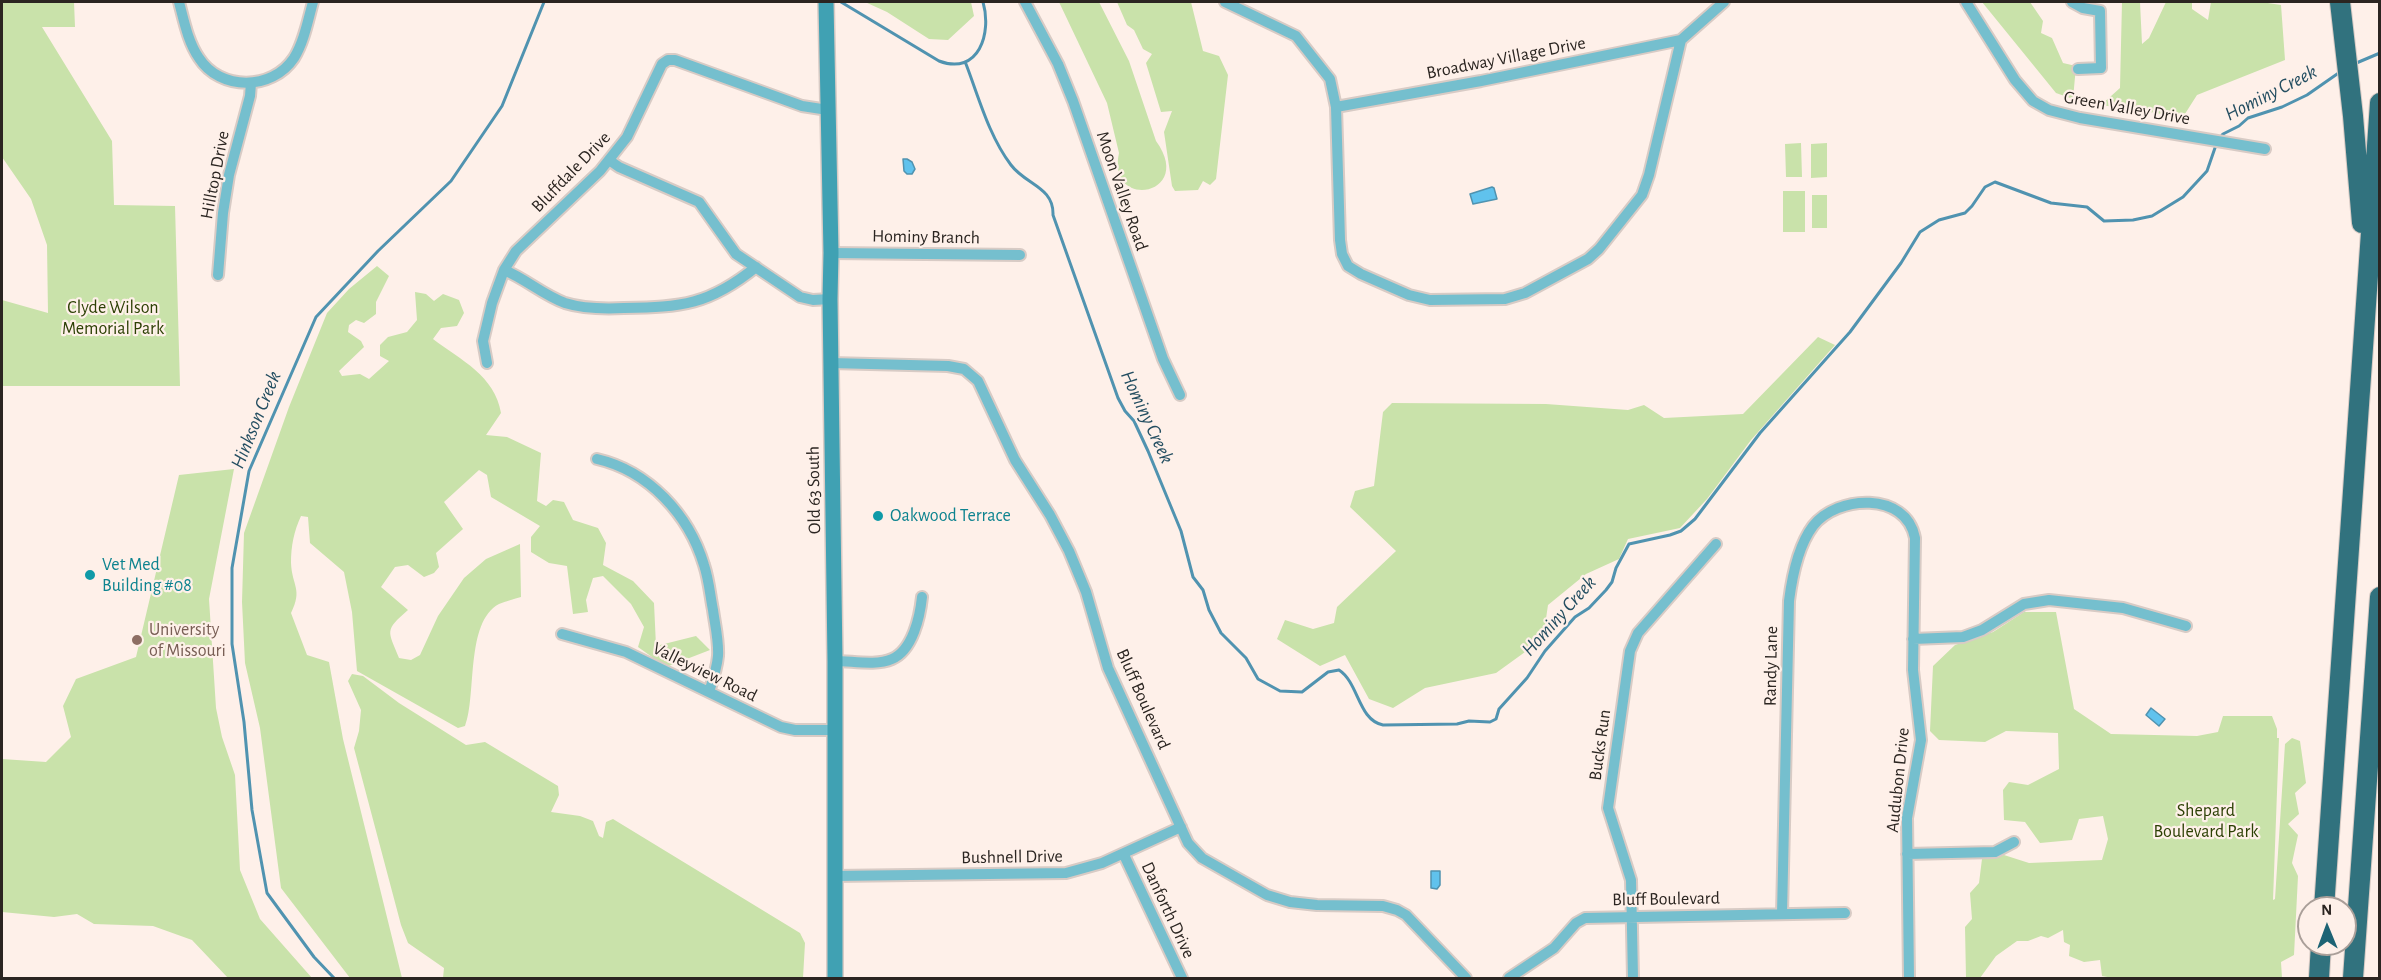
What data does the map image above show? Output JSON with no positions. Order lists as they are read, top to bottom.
{
  "streets": {
    "main road": ["Old 63 South"],
    "street": [
      "Broadway Village Drive",
      "Green Valley Drive",
      "Bluffdale Drive",
      "Hilltop Drive",
      "Moon Valley Road",
      "Hominy Branch",
      "Randy Lane",
      "Valleyview Road",
      "Bluff Boulevard",
      "Bucks Run",
      "Audubon Drive",
      "Bushnell Drive",
      "Danforth Drive"
    ]
  },
  "crossings": [
    ["Bluffdale Drive", "Old 63 South"],
    ["Hominy Branch", "Old 63 South"],
    ["Old 63 South", "Valleyview Road"],
    ["Old 63 South", "Bluff Boulevard"],
    ["Old 63 South", "Bushnell Drive"],
    ["Randy Lane", "Bluff Boulevard"],
    ["Randy Lane", "Audubon Drive"],
    ["Bluff Boulevard", "Bucks Run"],
    ["Bluff Boulevard", "Bushnell Drive"],
    ["Bushnell Drive", "Danforth Drive"]
  ],
  "water": ["Hominy Creek", "Hinkson Creek"],
  "parks": ["Clyde Wilson Memorial Park", "Shepard Boulevard Park"],
  "places": ["Oakwood Terrace", "Vet Med Building #08", "University of Missouri"],
  "north": "top"
}
